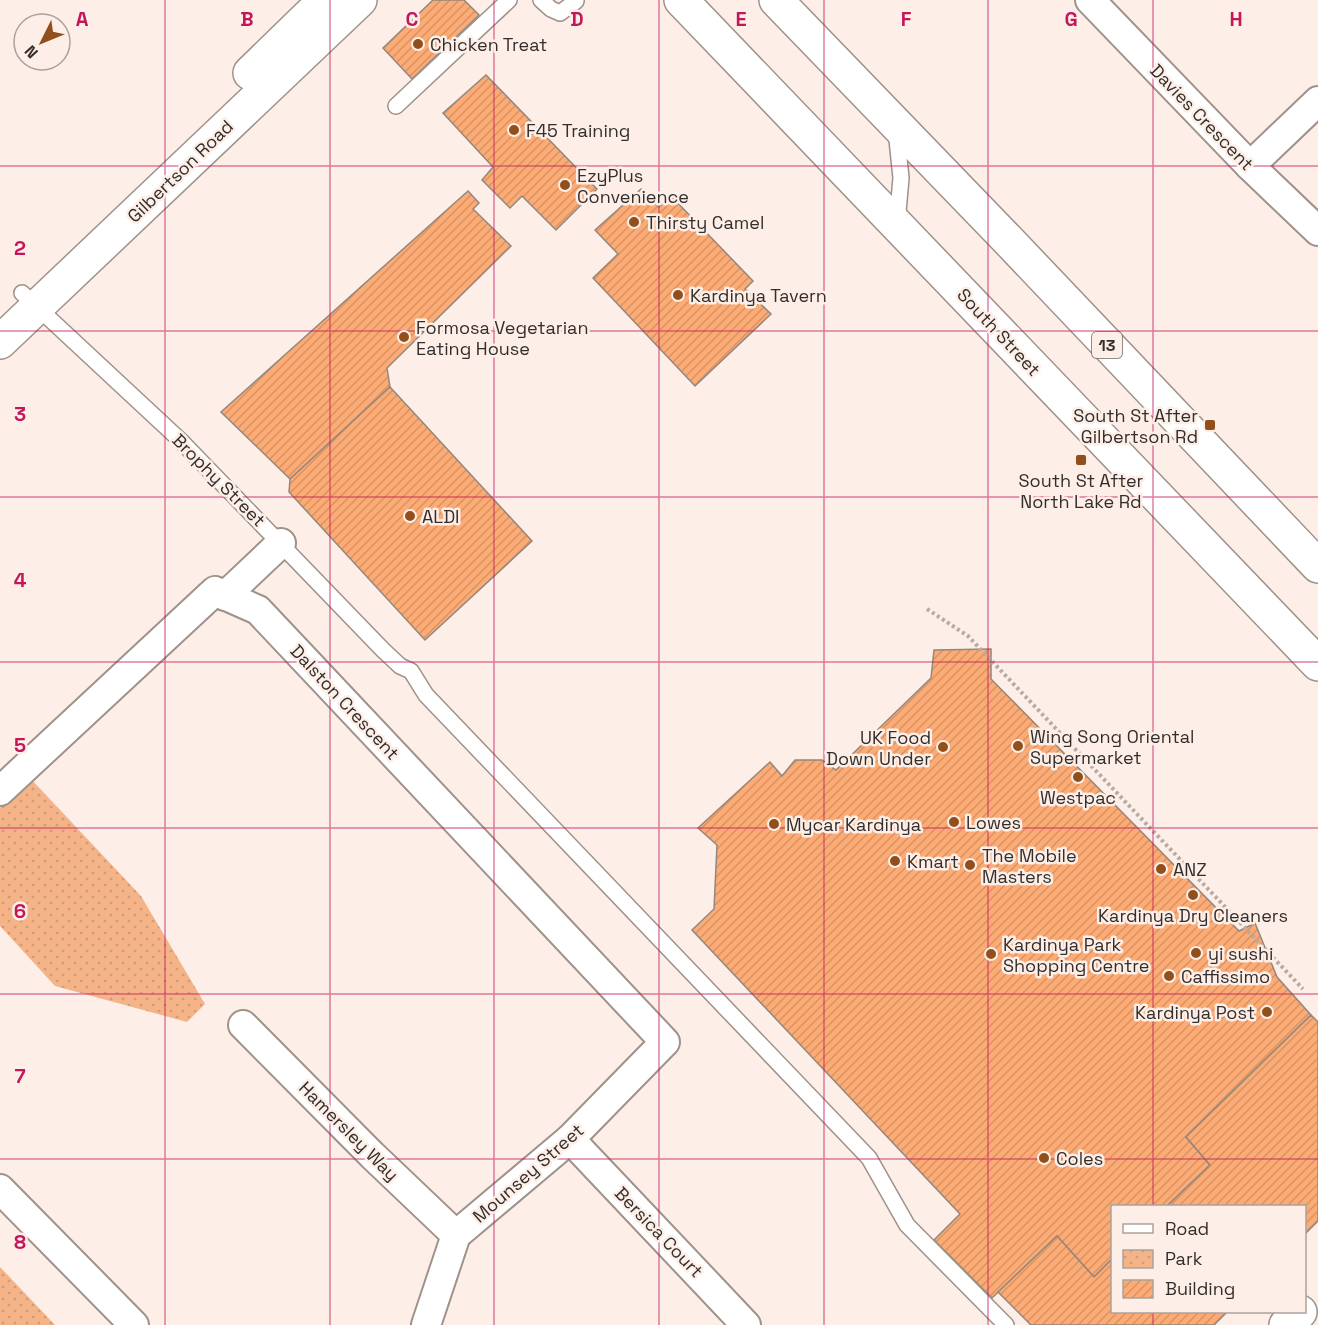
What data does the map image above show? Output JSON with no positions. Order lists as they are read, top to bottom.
{
  "streets": {
    "main road": ["Gilbertson Road", "South Street", "13"],
    "street": [
      "Davies Crescent",
      "Dalston Crescent",
      "Hamersley Way",
      "Mounsey Street",
      "Bersica Court"
    ],
    "lane": ["Brophy Street"]
  },
  "crossings": [
    ["Gilbertson Road", "Brophy Street"],
    ["Dalston Crescent", "Mounsey Street"],
    ["Hamersley Way", "Mounsey Street"],
    ["Mounsey Street", "Bersica Court"]
  ],
  "places": {
    "other": [
      "Chicken Treat",
      "F45 Training",
      "EzyPlus Convenience",
      "Thirsty Camel",
      "Kardinya Tavern",
      "Formosa Vegetarian Eating House",
      "ALDI",
      "Wing Song Oriental Supermarket",
      "UK Food Down Under",
      "Westpac",
      "Lowes",
      "Mycar Kardinya",
      "Kmart",
      "The Mobile Masters",
      "ANZ",
      "Kardinya Dry Cleaners",
      "yi sushi",
      "Kardinya Park Shopping Centre",
      "Caffissimo",
      "Kardinya Post",
      "Coles"
    ],
    "transit": ["South St After Gilbertson Rd", "South St After North Lake Rd"]
  },
  "legend": ["Road", "Park", "Building"],
  "north": "bottom left",
  "grid": {
    "columns": [
      "A",
      "B",
      "C",
      "D",
      "E",
      "F",
      "G",
      "H"
    ],
    "rows": [
      "2",
      "3",
      "4",
      "5",
      "6",
      "7",
      "8"
    ]
  }
}
